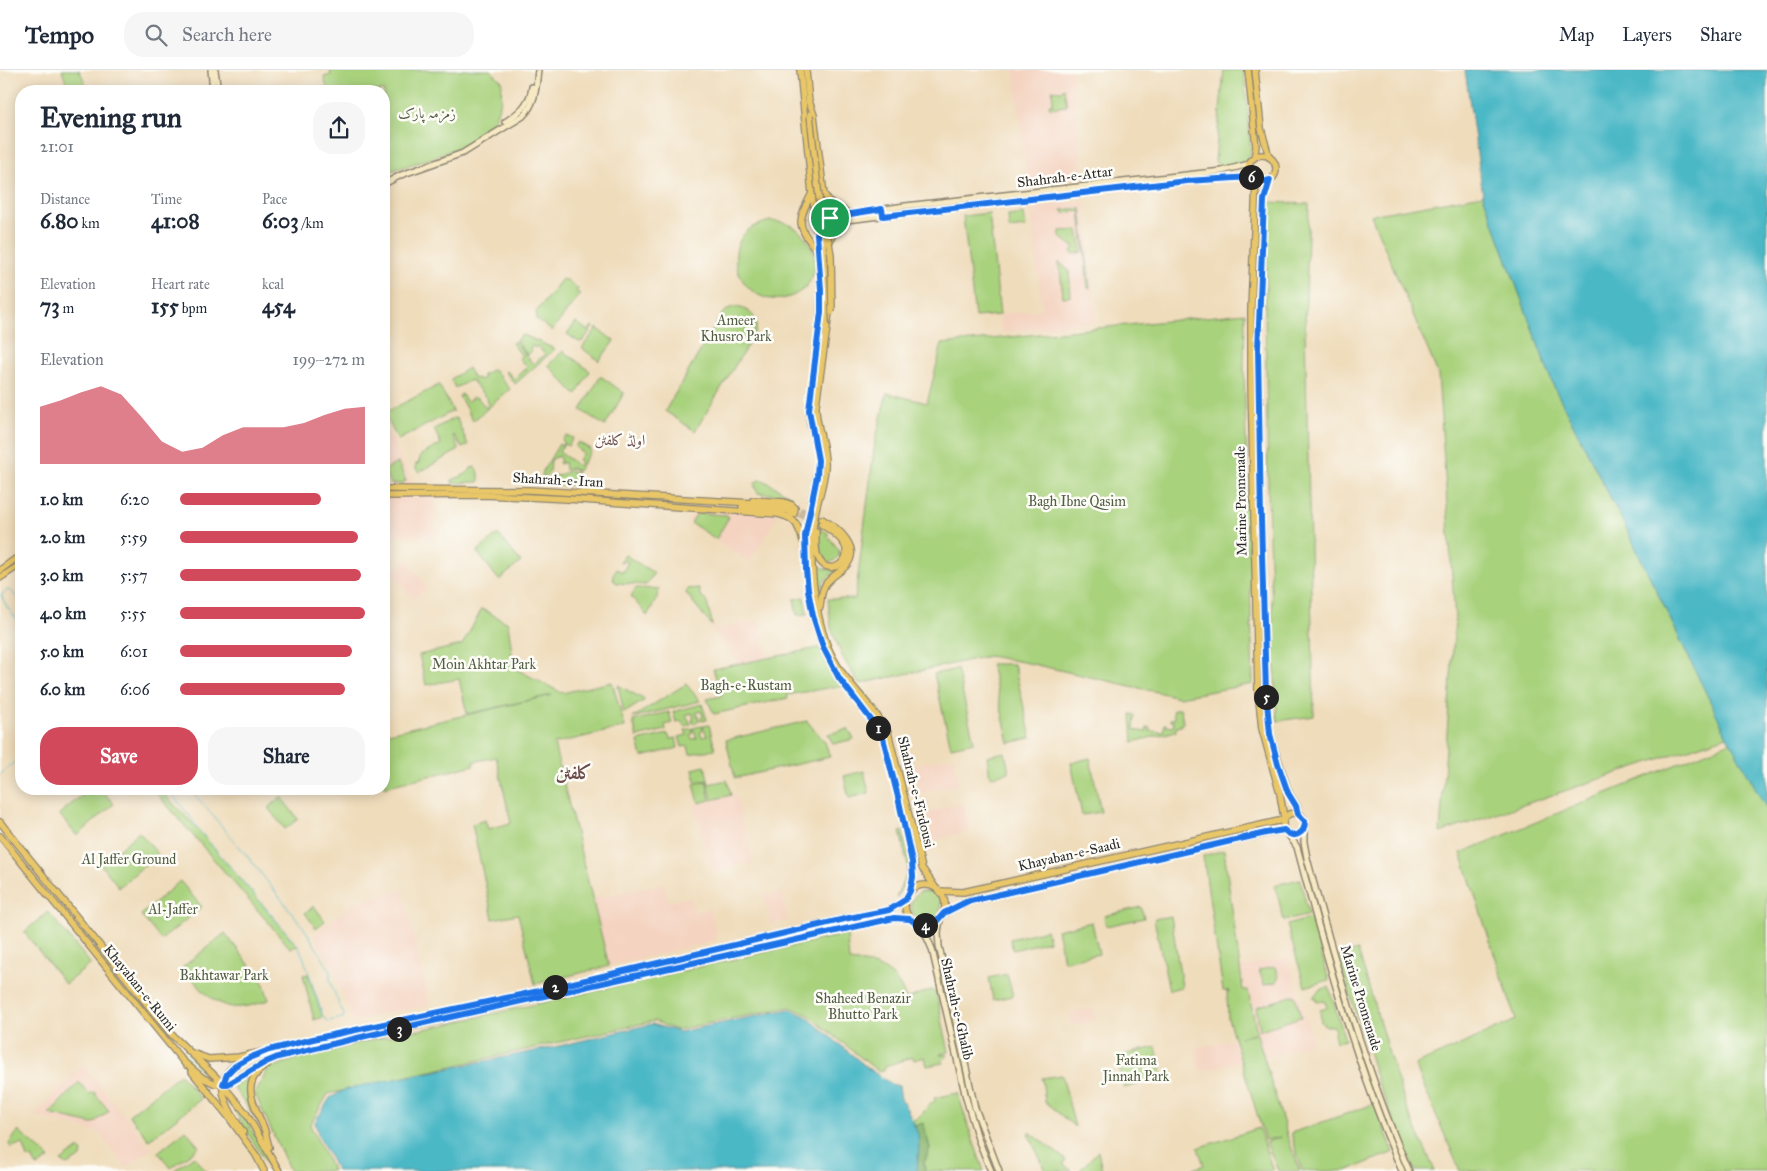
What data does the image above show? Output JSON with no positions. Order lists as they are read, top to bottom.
{
  "streets": {
    "main road": [
      "Shahrah-e-Attar",
      "Shahrah-e-Iran",
      "Marine Promenade",
      "Shahrah-e-Firdousi",
      "Khayaban-e-Saadi",
      "Khayaban-e-Rumi",
      "Shahrah-e-Ghalib"
    ]
  },
  "crossings": [
    ["Shahrah-e-Attar", "Marine Promenade"],
    ["Marine Promenade", "Khayaban-e-Saadi"],
    ["Shahrah-e-Firdousi", "Khayaban-e-Saadi"],
    ["Shahrah-e-Firdousi", "Shahrah-e-Ghalib"],
    ["Khayaban-e-Saadi", "Shahrah-e-Ghalib"]
  ],
  "districts": ["اولڈ کلفٹن", "کلفٹن"],
  "parks": [
    "زمزمہ پارک",
    "Ameer Khusro Park",
    "Bagh Ibne Qasim",
    "Moin Akhtar Park",
    "Bagh-e-Rustam",
    "Al Jaffer Ground",
    "Al-Jaffer",
    "Bakhtawar Park",
    "Shaheed Benazir Bhutto Park",
    "Fatima Jinnah Park"
  ],
  "page": {
    "header": "Tempo",
    "search": "Search here",
    "nav": ["Map", "Layers", "Share"],
    "heading": ["Evening run", "21:01"],
    "pins": [
      "6",
      "5",
      "1",
      "4",
      "2",
      "3"
    ],
    "stats": [
      ["Distance", "6.80 km"],
      ["Time", "41:08"],
      ["Pace", "6:03 /km"],
      ["Elevation", "73 m"],
      ["Heart rate", "155 bpm"],
      ["kcal", "454"]
    ],
    "chart": ["Elevation", "199–272 m"],
    "list": [
      {
        "name": "1.0 km",
        "note": "6:20"
      },
      {
        "name": "2.0 km",
        "note": "5:59"
      },
      {
        "name": "3.0 km",
        "note": "5:57"
      },
      {
        "name": "4.0 km",
        "note": "5:55"
      },
      {
        "name": "5.0 km",
        "note": "6:01"
      },
      {
        "name": "6.0 km",
        "note": "6:06"
      }
    ],
    "buttons": ["Save", "Share"]
  }
}
